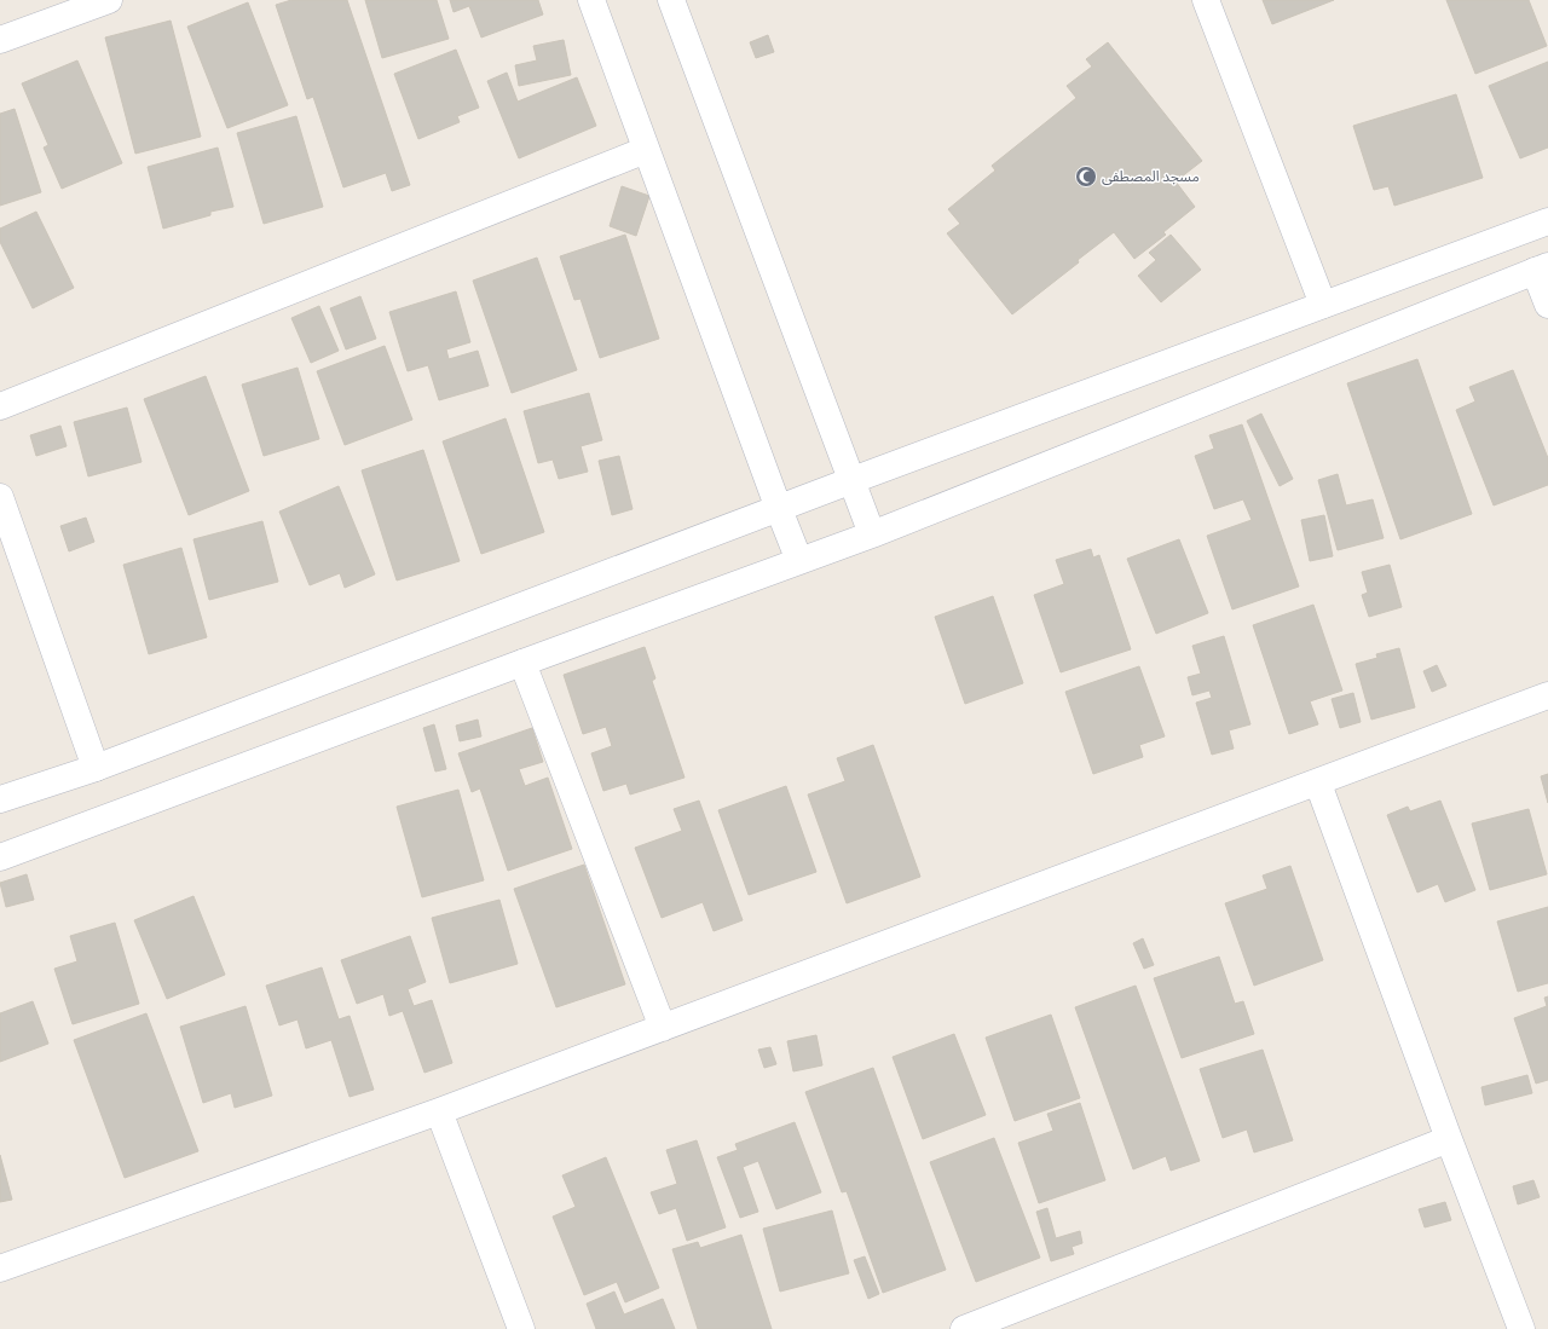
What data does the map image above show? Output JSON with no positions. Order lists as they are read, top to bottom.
{
  "places": {
    "mosque": ["مسجد المصطفى"]
  }
}
